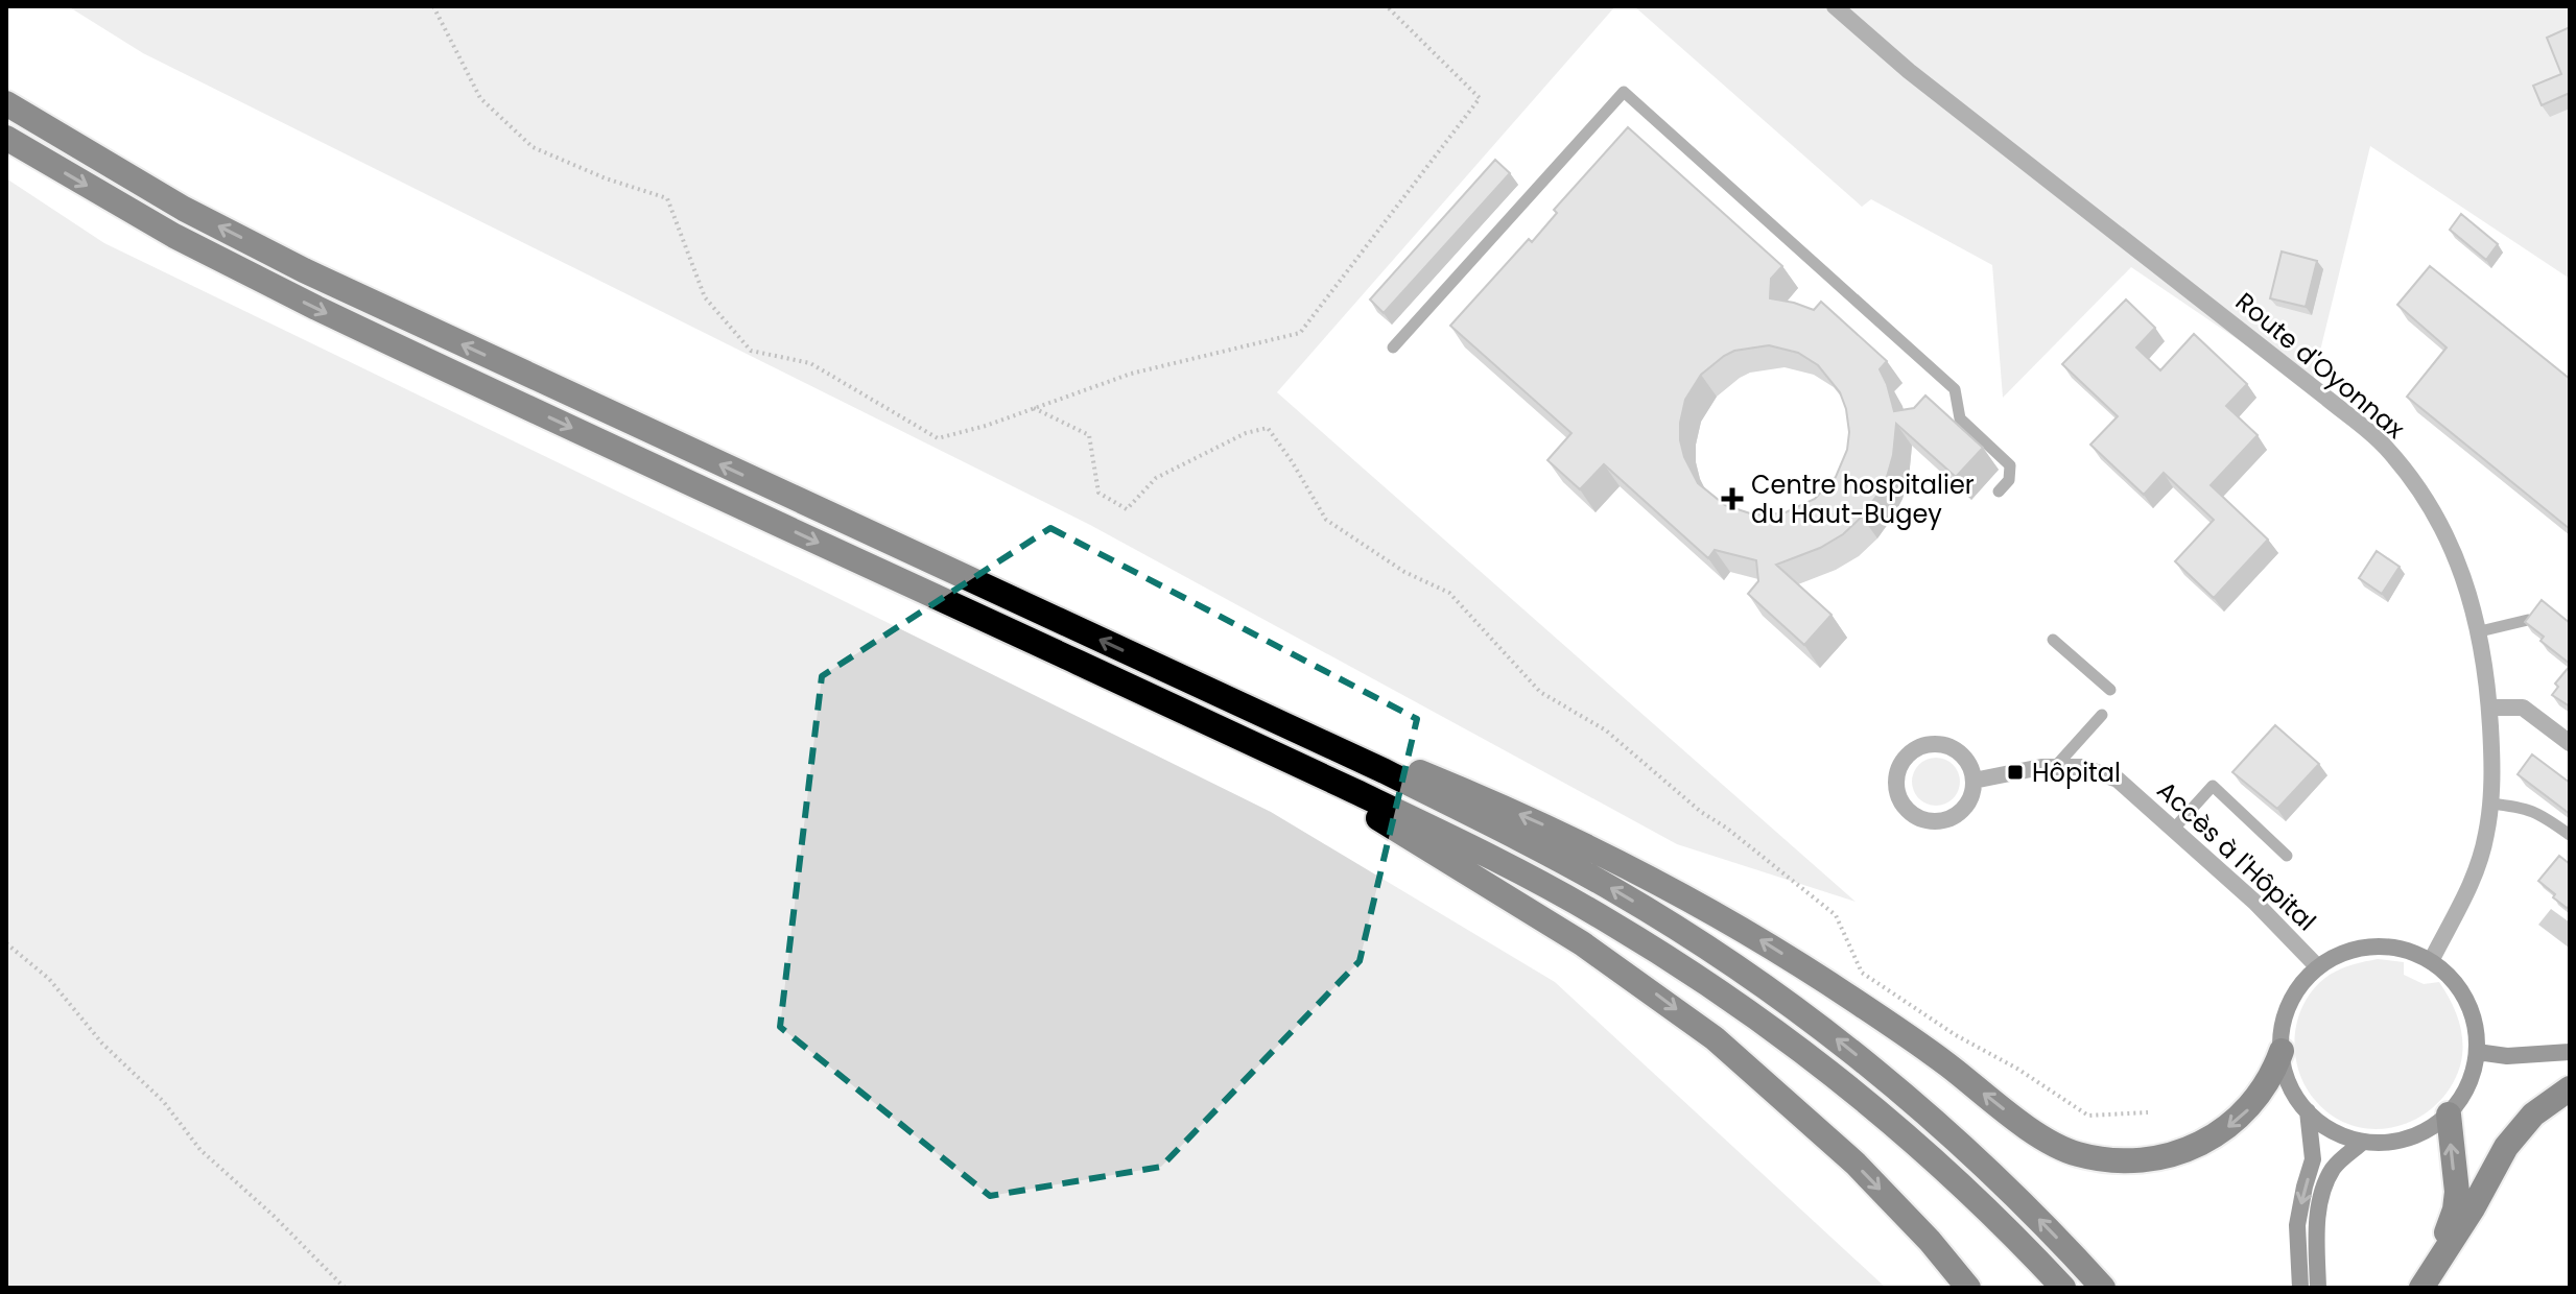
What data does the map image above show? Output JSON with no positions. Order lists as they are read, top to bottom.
{
  "streets": {
    "street": ["Route d'Oyonnax", "Accès à l'Hôpital"]
  },
  "crossings": [
    ["Route d'Oyonnax", "Accès à l'Hôpital"]
  ],
  "places": {
    "health": ["Centre hospitalier du Haut-Bugey"],
    "transit": ["Hôpital"]
  }
}
